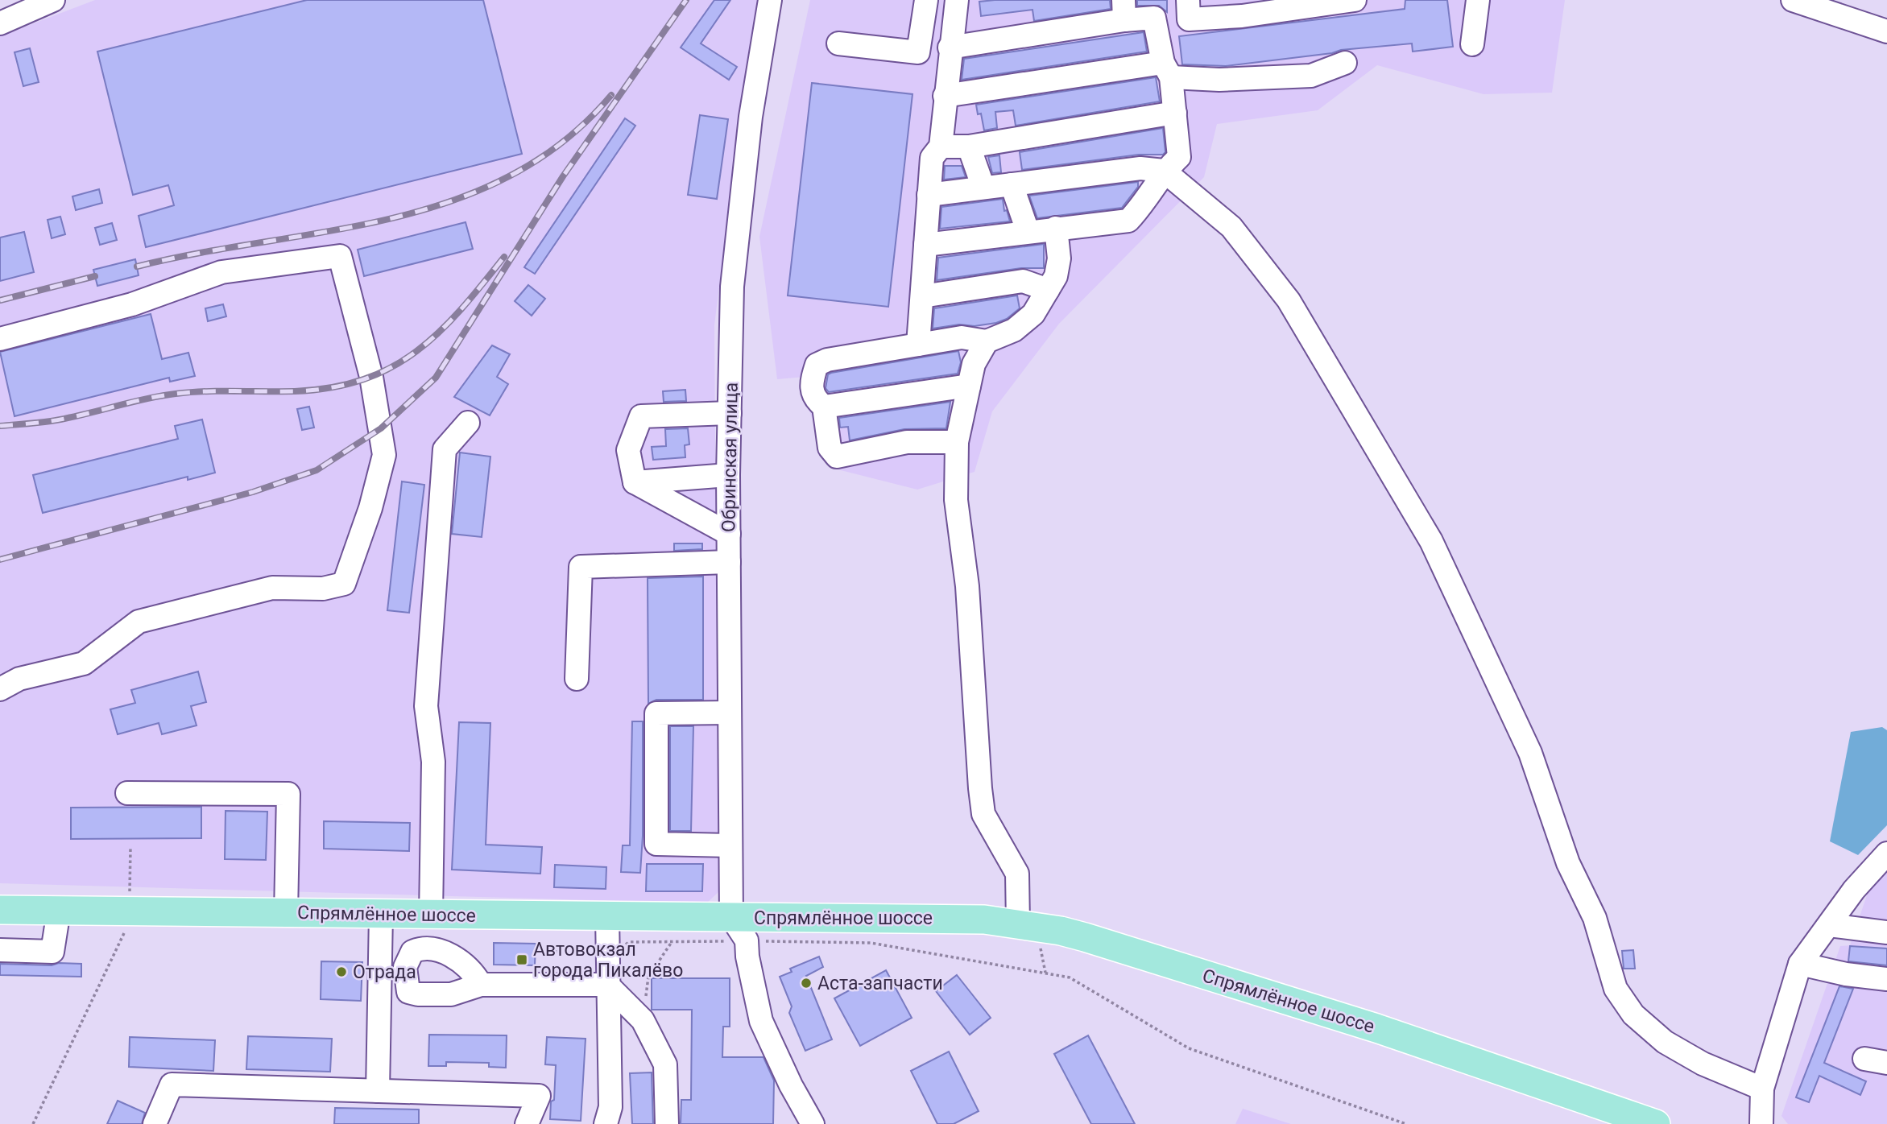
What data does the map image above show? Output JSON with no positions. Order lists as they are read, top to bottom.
{
  "streets": {
    "main road": ["Спрямлённое шоссе"],
    "street": ["Обринская улица"]
  },
  "crossings": [
    ["Обринская улица", "Спрямлённое шоссе"]
  ],
  "places": {
    "transit": ["Автовокзал города Пикалёво"],
    "other": ["Отрада", "Аста-запчасти"]
  }
}
